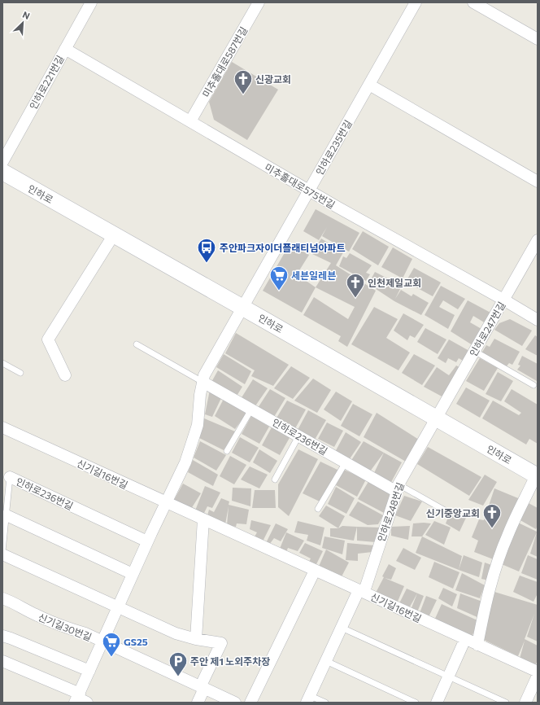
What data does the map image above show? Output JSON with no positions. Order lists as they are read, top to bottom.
{
  "streets": {
    "main road": ["인하로"],
    "street": [
      "미추홀대로587번길",
      "인하로221번길",
      "인하로235번길",
      "미추홀대로575번길",
      "인하로247번길",
      "인하로236번길",
      "신기길16번길",
      "인하로248번길",
      "신기길30번길"
    ]
  },
  "crossings": [
    ["미추홀대로587번길", "미추홀대로575번길"],
    ["인하로221번길", "미추홀대로575번길"],
    ["인하로235번길", "미추홀대로575번길"],
    ["인하로235번길", "인하로"],
    ["인하로235번길", "인하로236번길"],
    ["미추홀대로575번길", "인하로247번길"],
    ["인하로", "인하로247번길"],
    ["인하로", "인하로248번길"],
    ["인하로247번길", "인하로248번길"],
    ["인하로236번길", "인하로248번길"],
    ["신기길16번길", "인하로248번길"]
  ],
  "places": {
    "church": ["신광교회", "인천제일교회", "신기중앙교회"],
    "bus stop": ["주안파크자이더플래티넘아파트"],
    "supermarket": ["세븐일레븐", "GS25"],
    "parking": ["주안 제1 노외주차장"]
  },
  "north": "top right"
}
